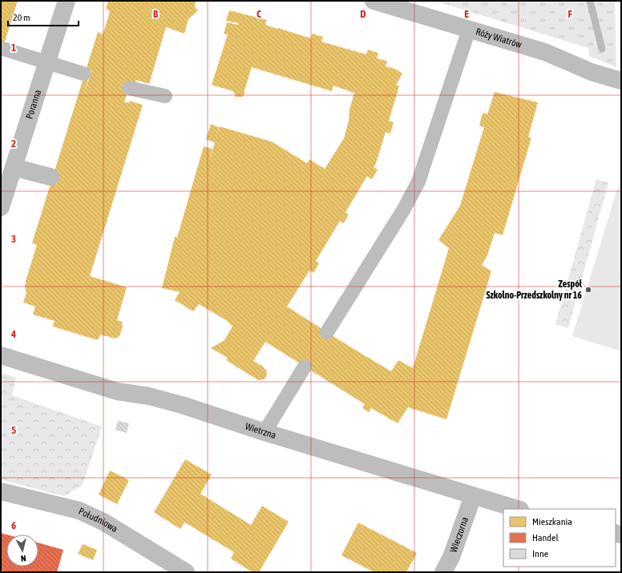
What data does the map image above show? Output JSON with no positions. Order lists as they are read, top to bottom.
{
  "streets": {
    "street": [
      "Róży Wiatrów",
      "Poranna",
      "Wietrzna",
      "Południowa",
      "Wieczorna"
    ]
  },
  "crossings": [
    ["Wietrzna", "Wieczorna"]
  ],
  "places": ["Zespół Szkolno-Przedszkolny nr 16"],
  "legend": ["Mieszkania", "Handel", "Inne"],
  "scale_bar": "20 m",
  "north": "bottom",
  "grid": {
    "columns": [
      "B",
      "C",
      "D",
      "E",
      "F"
    ],
    "rows": [
      "1",
      "2",
      "3",
      "4",
      "5",
      "6"
    ]
  }
}
